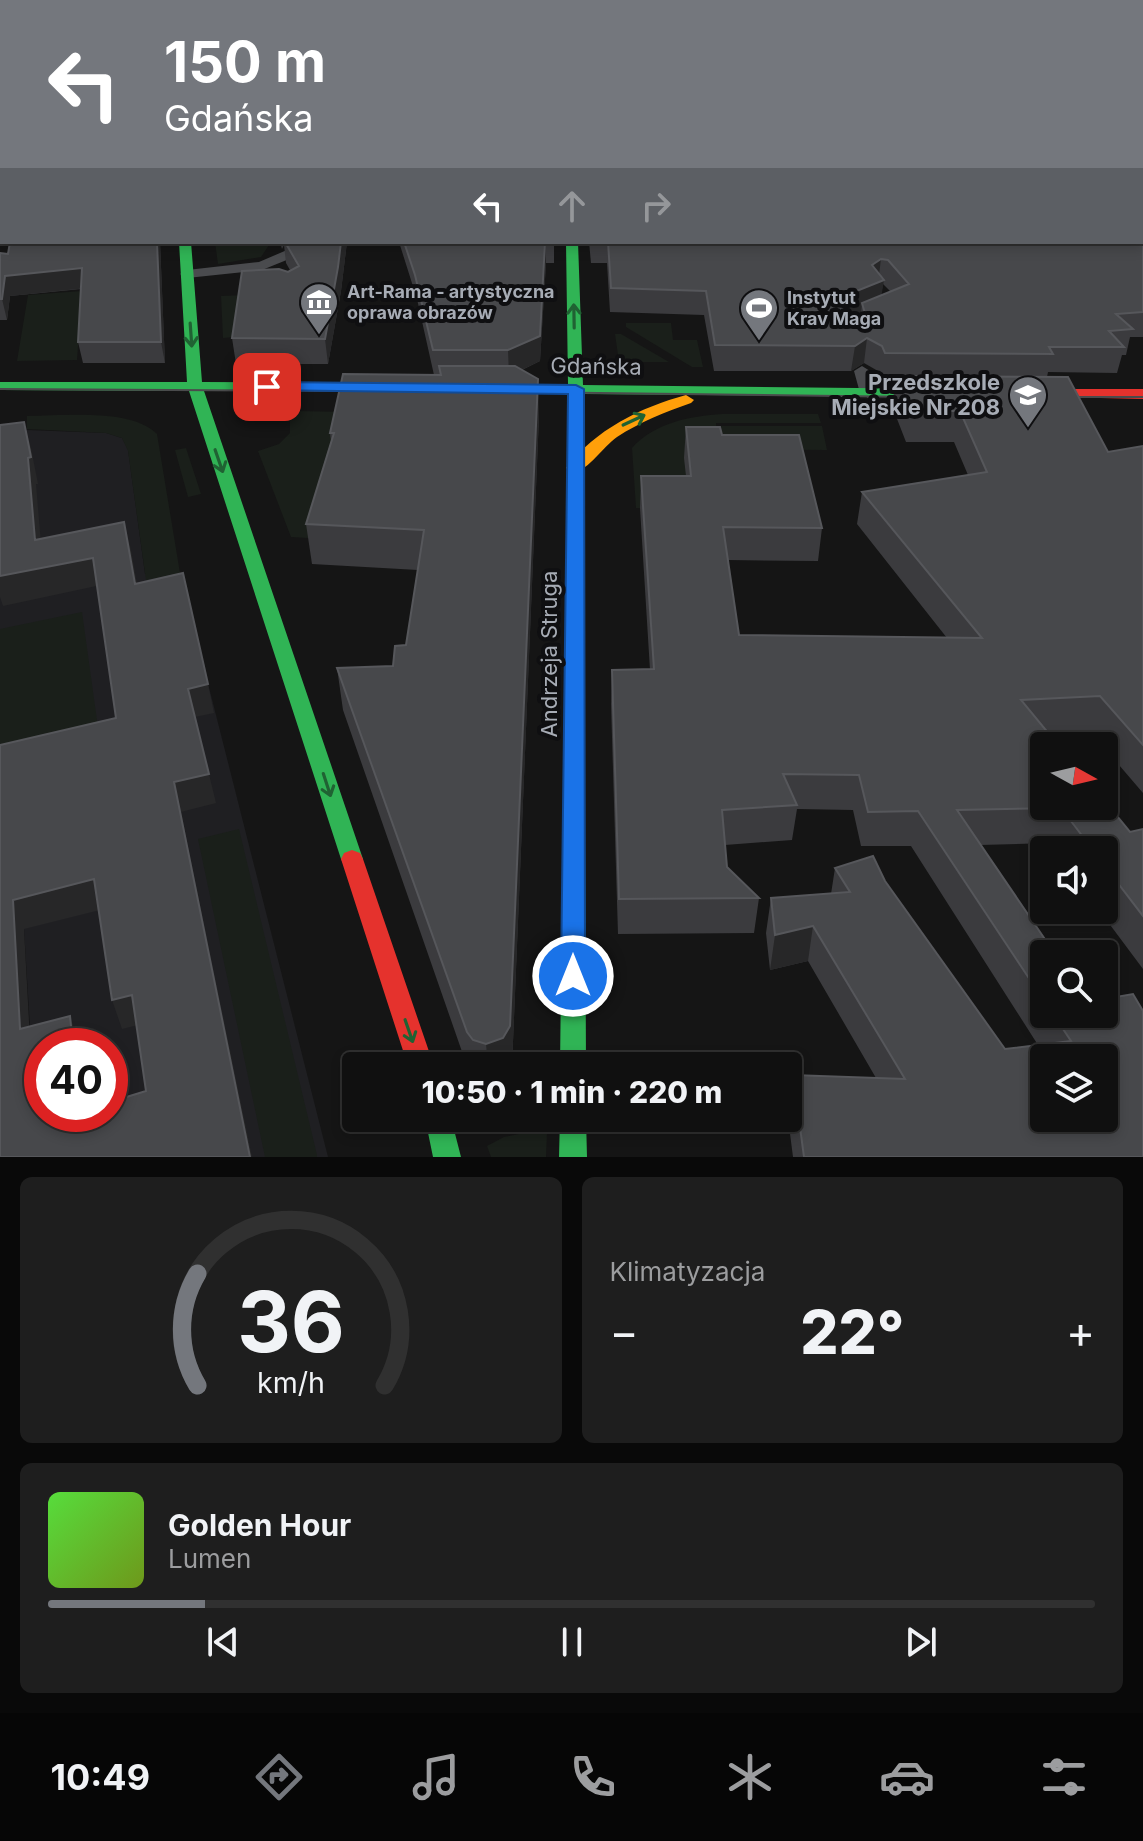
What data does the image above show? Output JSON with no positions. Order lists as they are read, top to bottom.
{
  "streets": {
    "street": ["Gdańska", "Andrzeja Struga"]
  },
  "crossings": [
    ["Gdańska", "Andrzeja Struga"]
  ],
  "places": {
    "museum": ["Art-Rama - artystyczna oprawa obrazów"],
    "sports": ["Instytut Krav Maga"],
    "school or university": ["Przedszkole Miejskie Nr 208"]
  },
  "north": "right",
  "page": {
    "turn": ["150 m", "Gdańska"],
    "limit": "40",
    "trip": "10:50 · 1 min · 220 m",
    "tile": "Klimatyzacja",
    "heat": ["−", "22°", "+"],
    "song": ["Golden Hour", "Lumen"],
    "tabs": "10:49",
    "gauge": ["36", "km/h"]
  }
}
